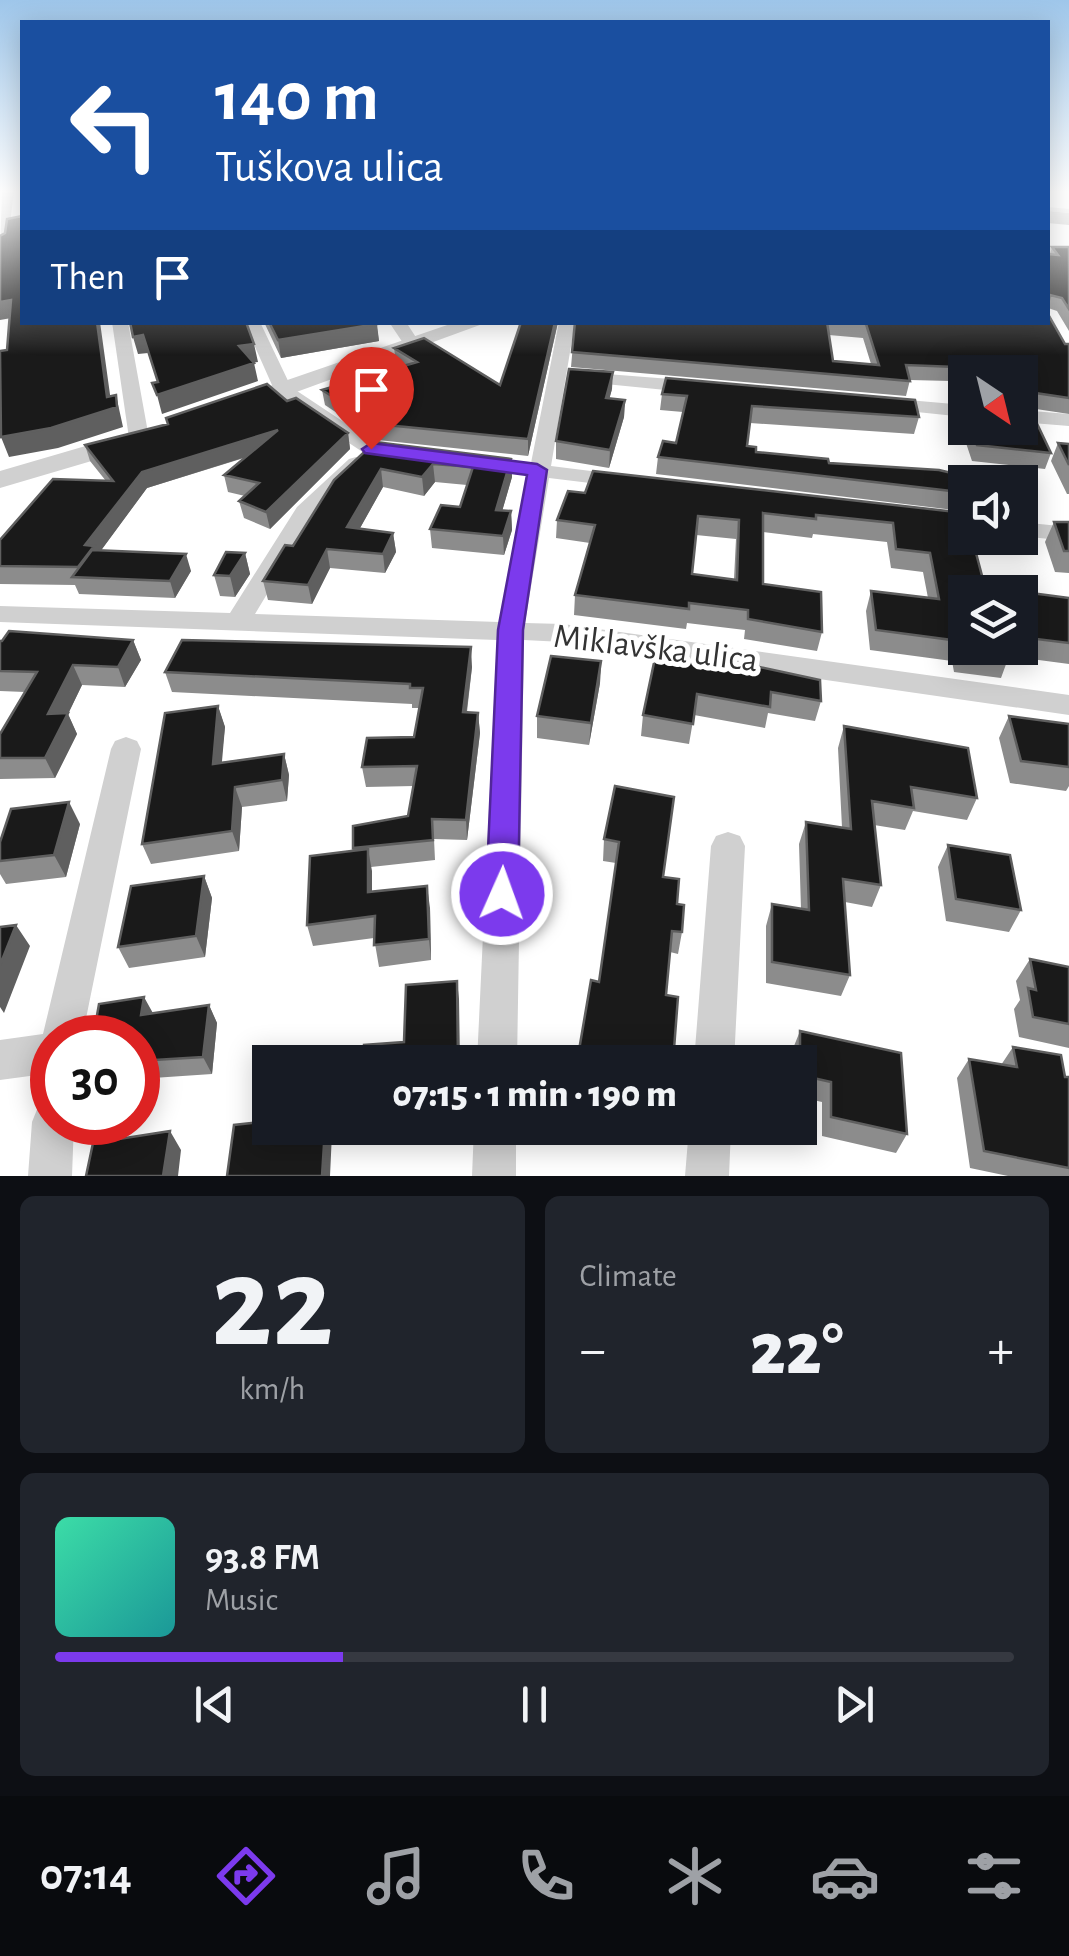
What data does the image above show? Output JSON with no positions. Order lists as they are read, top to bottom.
{
  "streets": {
    "street": ["Miklavška ulica"]
  },
  "north": "bottom right",
  "page": {
    "turn": ["140 m", "Tuškova ulica"],
    "then": "Then",
    "limit": "30",
    "trip": "07:15 · 1 min · 190 m",
    "tile": [
      ["22", "km/h"],
      "Climate"
    ],
    "heat": ["−", "22°", "+"],
    "song": ["93.8 FM", "Music"],
    "tabs": "07:14"
  }
}
